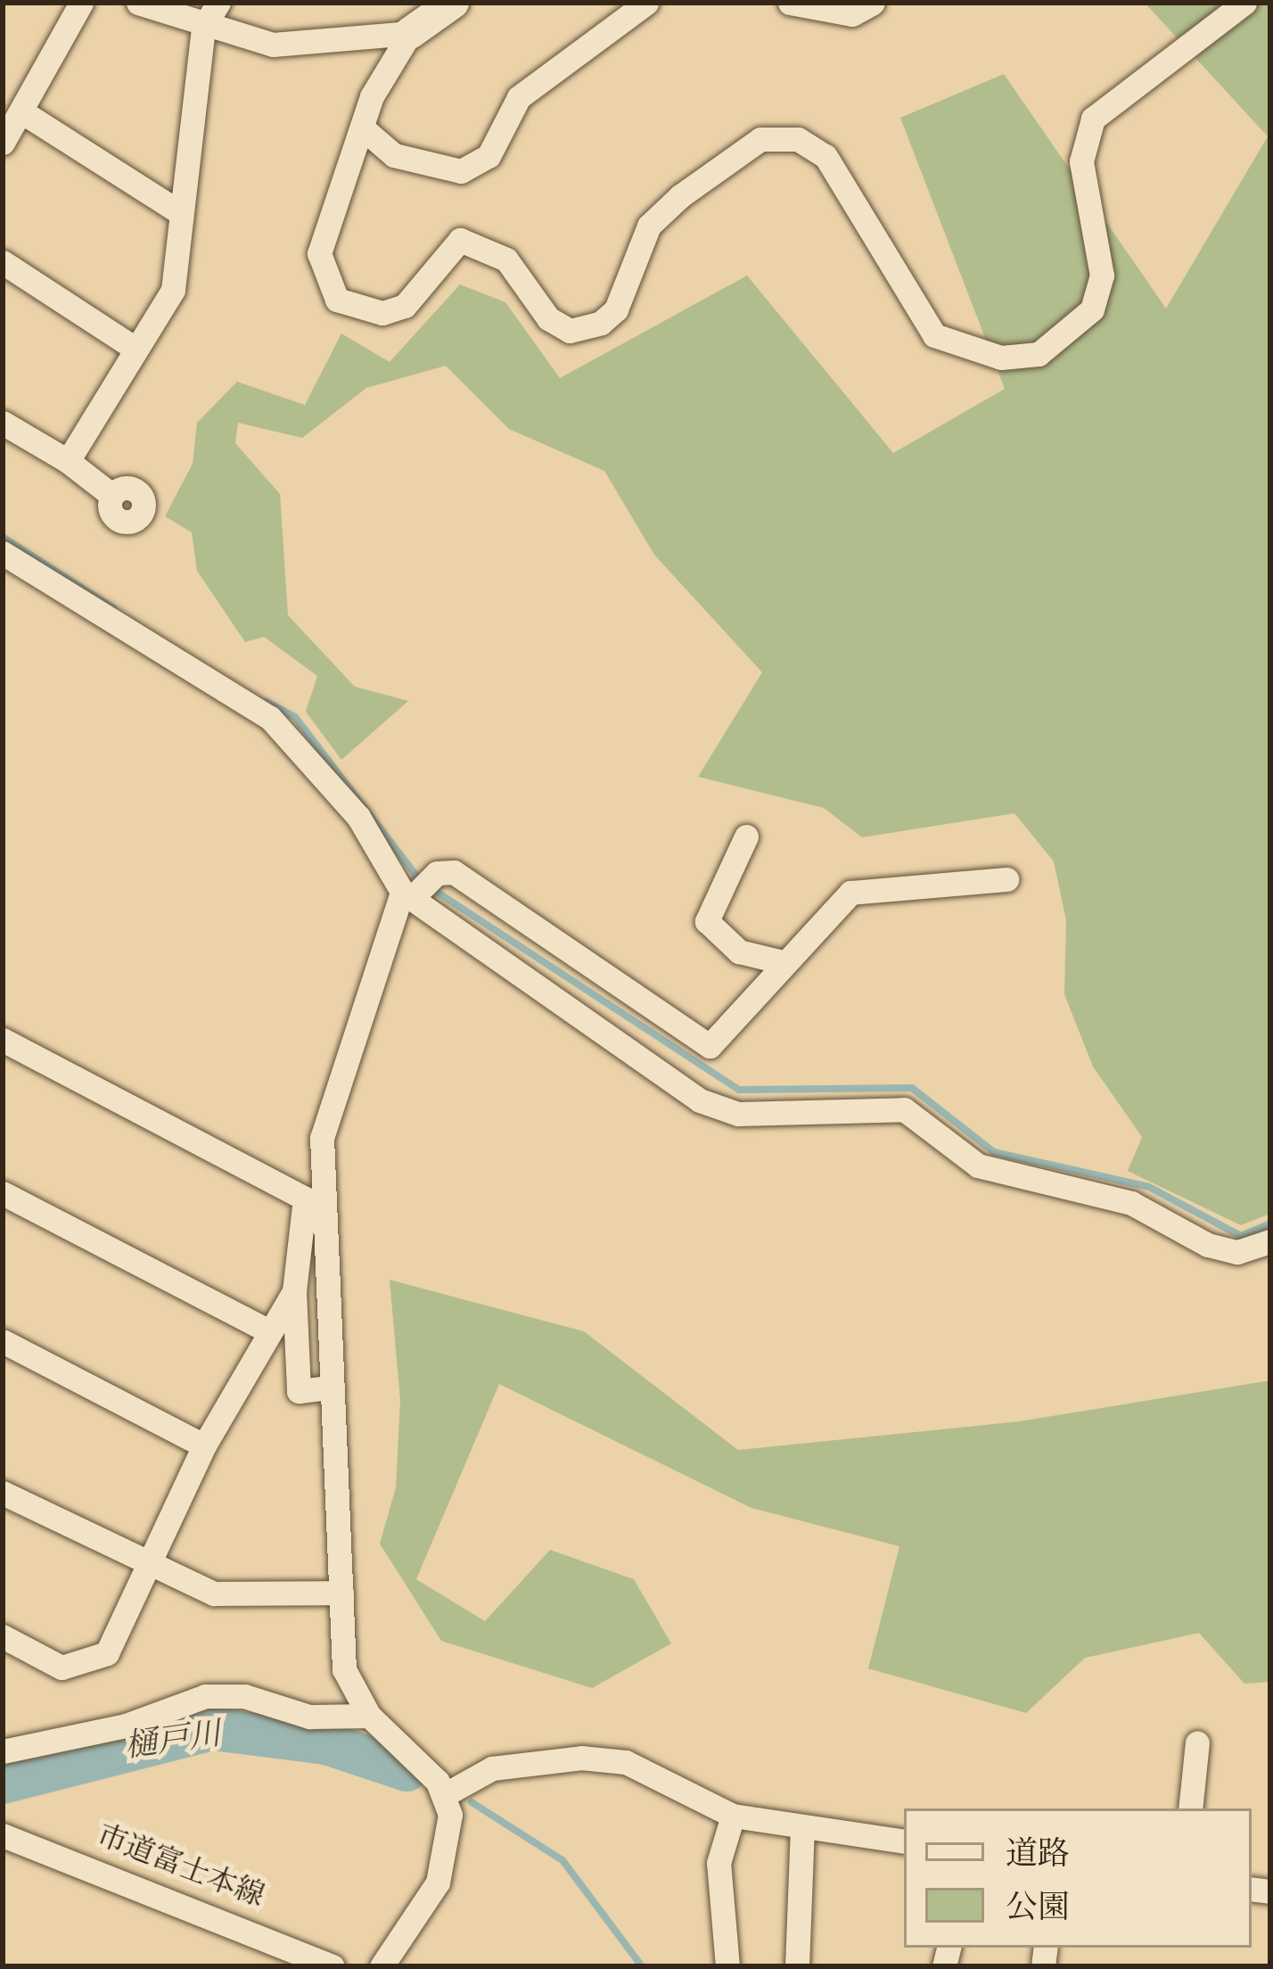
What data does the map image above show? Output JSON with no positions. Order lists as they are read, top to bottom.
{
  "streets": {
    "street": ["市道富士本線"]
  },
  "water": ["樋戸川"],
  "legend": ["道路", "公園"]
}
